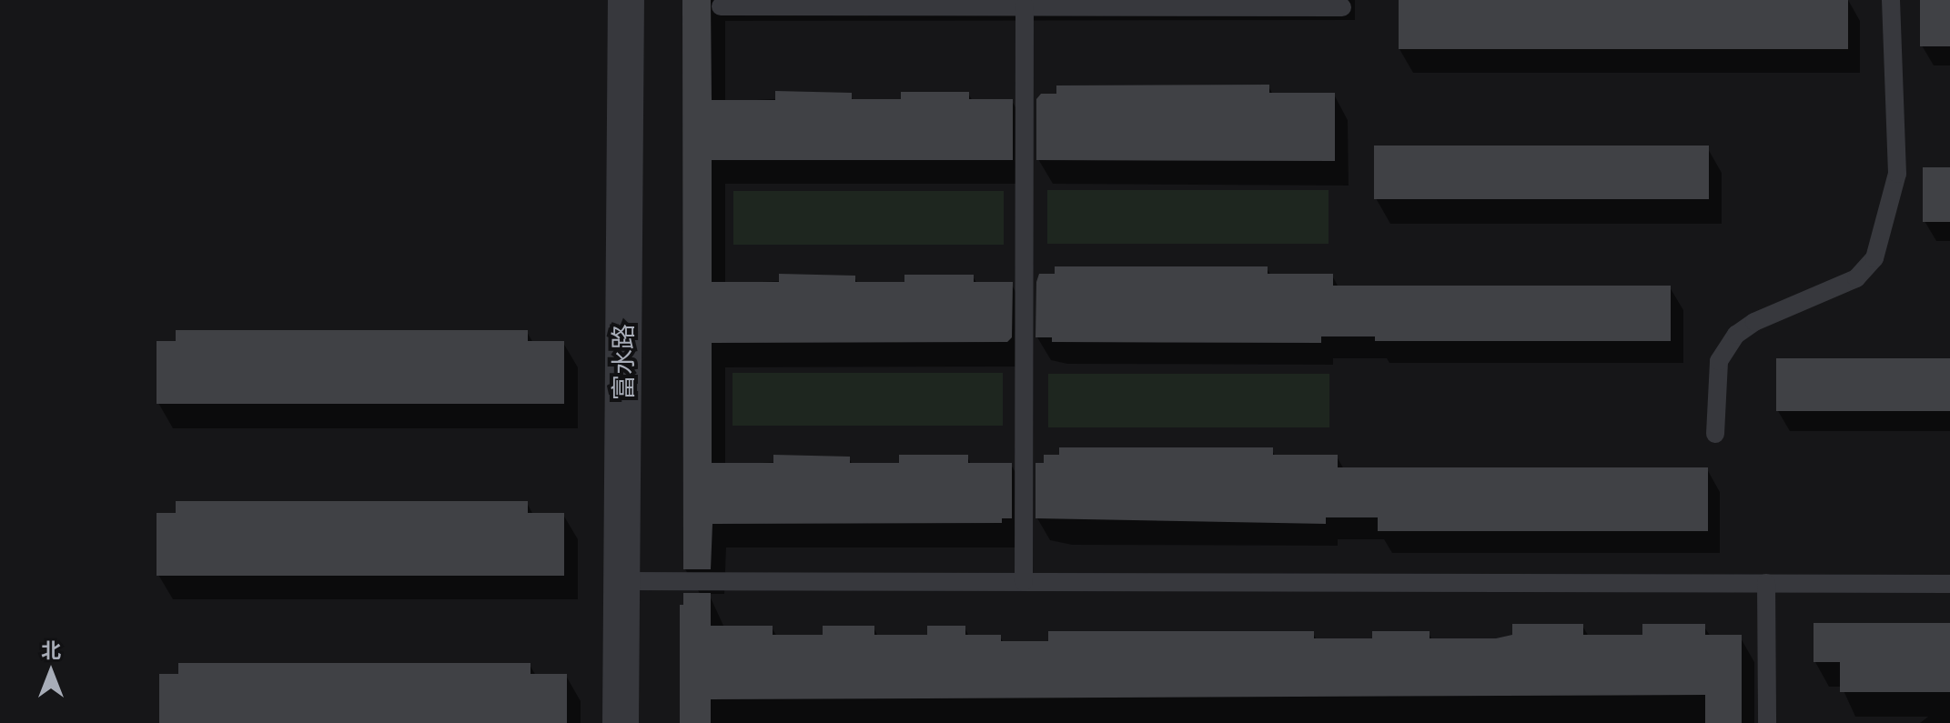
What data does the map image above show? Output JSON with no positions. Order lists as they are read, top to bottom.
{
  "streets": {
    "street": ["富水路"]
  },
  "north": "top"
}
